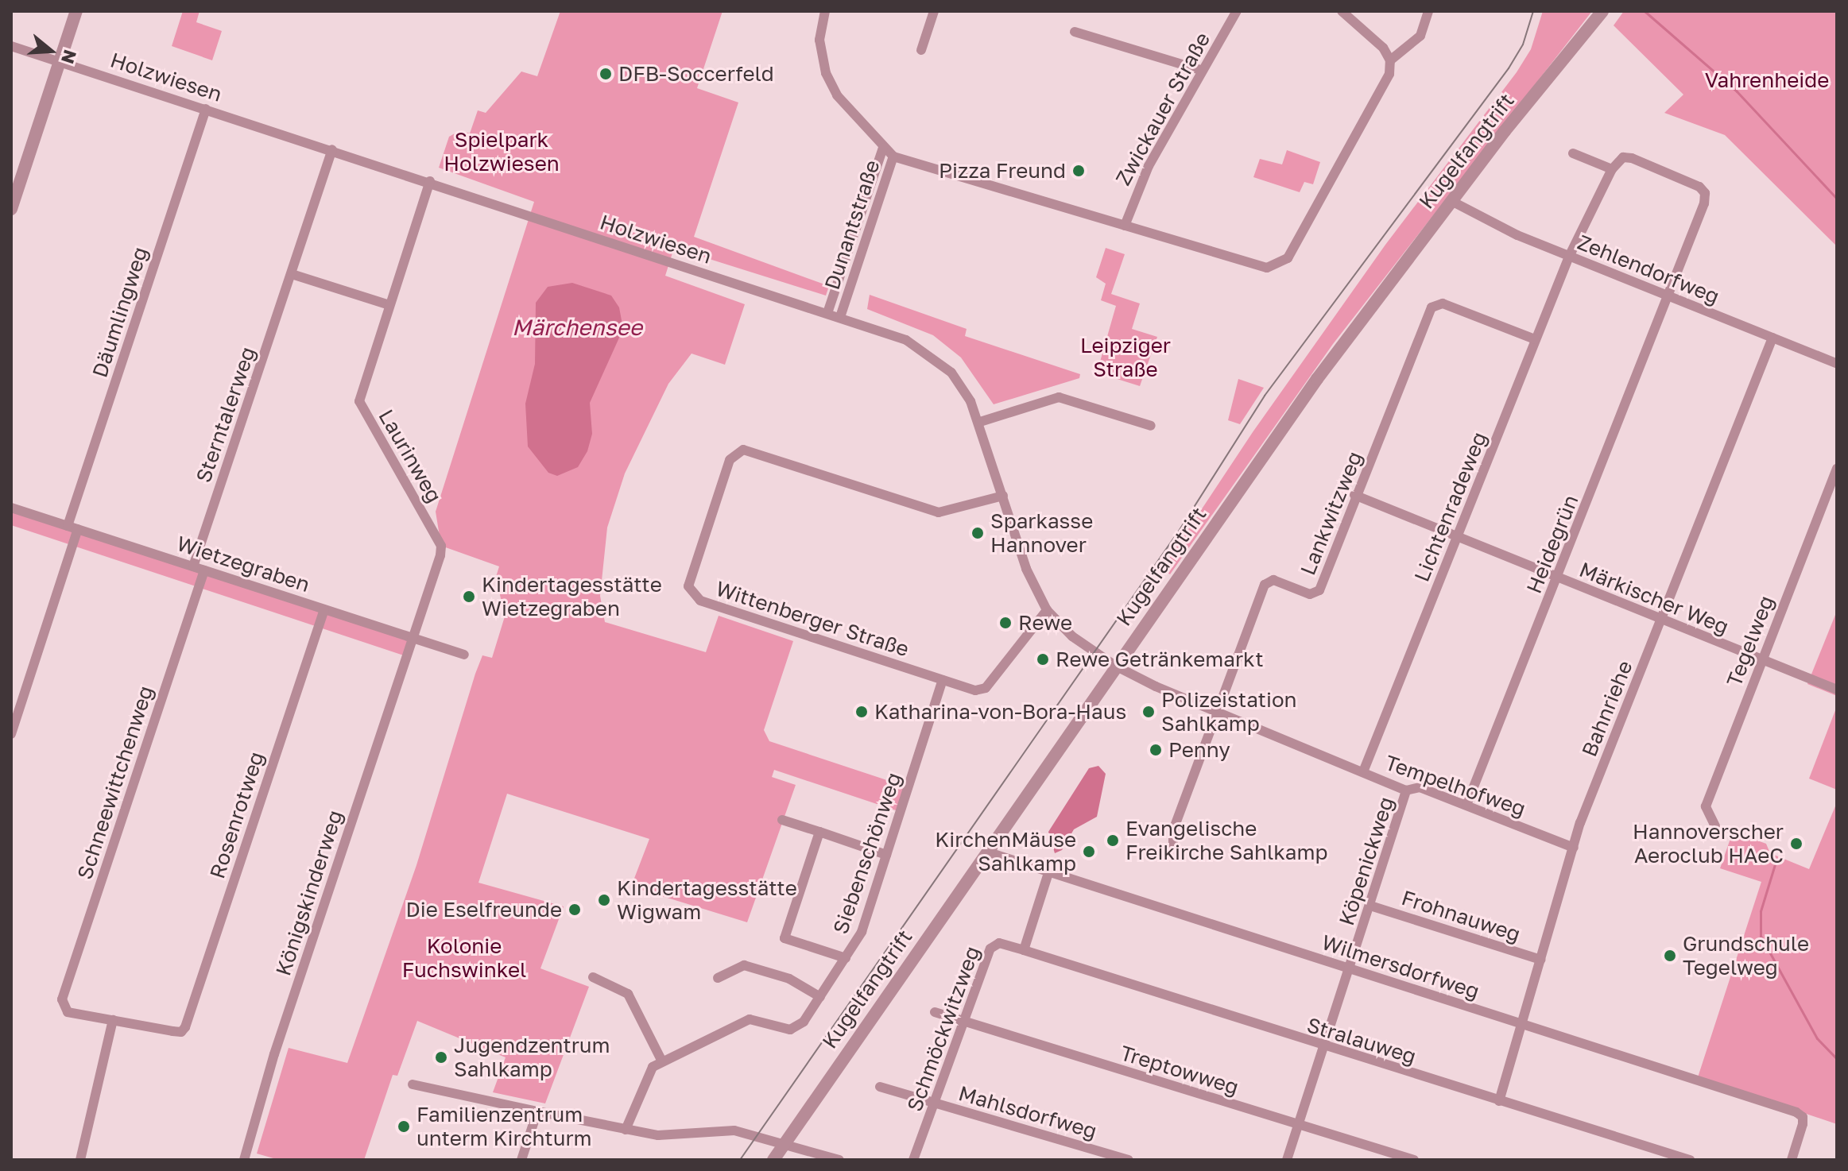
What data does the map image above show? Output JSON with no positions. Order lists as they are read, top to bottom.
{
  "streets": {
    "street": [
      "Holzwiesen",
      "Zwickauer Straße",
      "Kugelfangtrift",
      "Dunantstraße",
      "Zehlendorfweg",
      "Däumlingweg",
      "Sterntalerweg",
      "Laurinweg",
      "Lichtenradeweg",
      "Lankwitzweg",
      "Heidegrün",
      "Wietzegraben",
      "Märkischer Weg",
      "Wittenberger Straße",
      "Tegelweg",
      "Bahnriehe",
      "Schneewittchenweg",
      "Tempelhofweg",
      "Rosenrotweg",
      "Siebenschönweg",
      "Köpenickweg",
      "Königskinderweg",
      "Frohnauweg",
      "Wilmersdorfweg",
      "Schmöckwitzweg",
      "Stralauweg",
      "Treptowweg",
      "Mahlsdorfweg"
    ]
  },
  "crossings": [
    ["Holzwiesen", "Kugelfangtrift"],
    ["Holzwiesen", "Dunantstraße"],
    ["Holzwiesen", "Däumlingweg"],
    ["Holzwiesen", "Sterntalerweg"],
    ["Holzwiesen", "Laurinweg"],
    ["Holzwiesen", "Wittenberger Straße"],
    ["Holzwiesen", "Tempelhofweg"],
    ["Kugelfangtrift", "Zehlendorfweg"],
    ["Kugelfangtrift", "Tempelhofweg"],
    ["Kugelfangtrift", "Wilmersdorfweg"],
    ["Zehlendorfweg", "Lichtenradeweg"],
    ["Zehlendorfweg", "Heidegrün"],
    ["Zehlendorfweg", "Bahnriehe"],
    ["Däumlingweg", "Wietzegraben"],
    ["Sterntalerweg", "Wietzegraben"],
    ["Laurinweg", "Wietzegraben"],
    ["Laurinweg", "Königskinderweg"],
    ["Lichtenradeweg", "Lankwitzweg"],
    ["Lichtenradeweg", "Heidegrün"],
    ["Lichtenradeweg", "Märkischer Weg"],
    ["Lichtenradeweg", "Tempelhofweg"],
    ["Lankwitzweg", "Märkischer Weg"],
    ["Lankwitzweg", "Tempelhofweg"],
    ["Heidegrün", "Märkischer Weg"],
    ["Heidegrün", "Tempelhofweg"],
    ["Wietzegraben", "Schneewittchenweg"],
    ["Wietzegraben", "Rosenrotweg"],
    ["Wietzegraben", "Königskinderweg"],
    ["Märkischer Weg", "Tegelweg"],
    ["Märkischer Weg", "Bahnriehe"],
    ["Wittenberger Straße", "Siebenschönweg"],
    ["Bahnriehe", "Tempelhofweg"],
    ["Bahnriehe", "Frohnauweg"],
    ["Bahnriehe", "Wilmersdorfweg"],
    ["Bahnriehe", "Stralauweg"],
    ["Schneewittchenweg", "Rosenrotweg"],
    ["Tempelhofweg", "Köpenickweg"],
    ["Köpenickweg", "Frohnauweg"],
    ["Köpenickweg", "Wilmersdorfweg"],
    ["Köpenickweg", "Stralauweg"],
    ["Köpenickweg", "Treptowweg"],
    ["Schmöckwitzweg", "Stralauweg"],
    ["Schmöckwitzweg", "Treptowweg"],
    ["Schmöckwitzweg", "Mahlsdorfweg"]
  ],
  "water": ["Märchensee"],
  "parks": [
    "Vahrenheide",
    "Spielpark Holzwiesen",
    "Leipziger Straße",
    "Kolonie Fuchswinkel"
  ],
  "places": [
    "DFB-Soccerfeld",
    "Pizza Freund",
    "Sparkasse Hannover",
    "Kindertagesstätte Wietzegraben",
    "Rewe",
    "Rewe Getränkemarkt",
    "Katharina-von-Bora-Haus",
    "Polizeistation Sahlkamp",
    "Penny",
    "Evangelische Freikirche Sahlkamp",
    "Hannoverscher Aeroclub HAeC",
    "KirchenMäuse Sahlkamp",
    "Kindertagesstätte Wigwam",
    "Die Eselfreunde",
    "Grundschule Tegelweg",
    "Jugendzentrum Sahlkamp",
    "Familienzentrum unterm Kirchturm"
  ],
  "north": "right"
}
